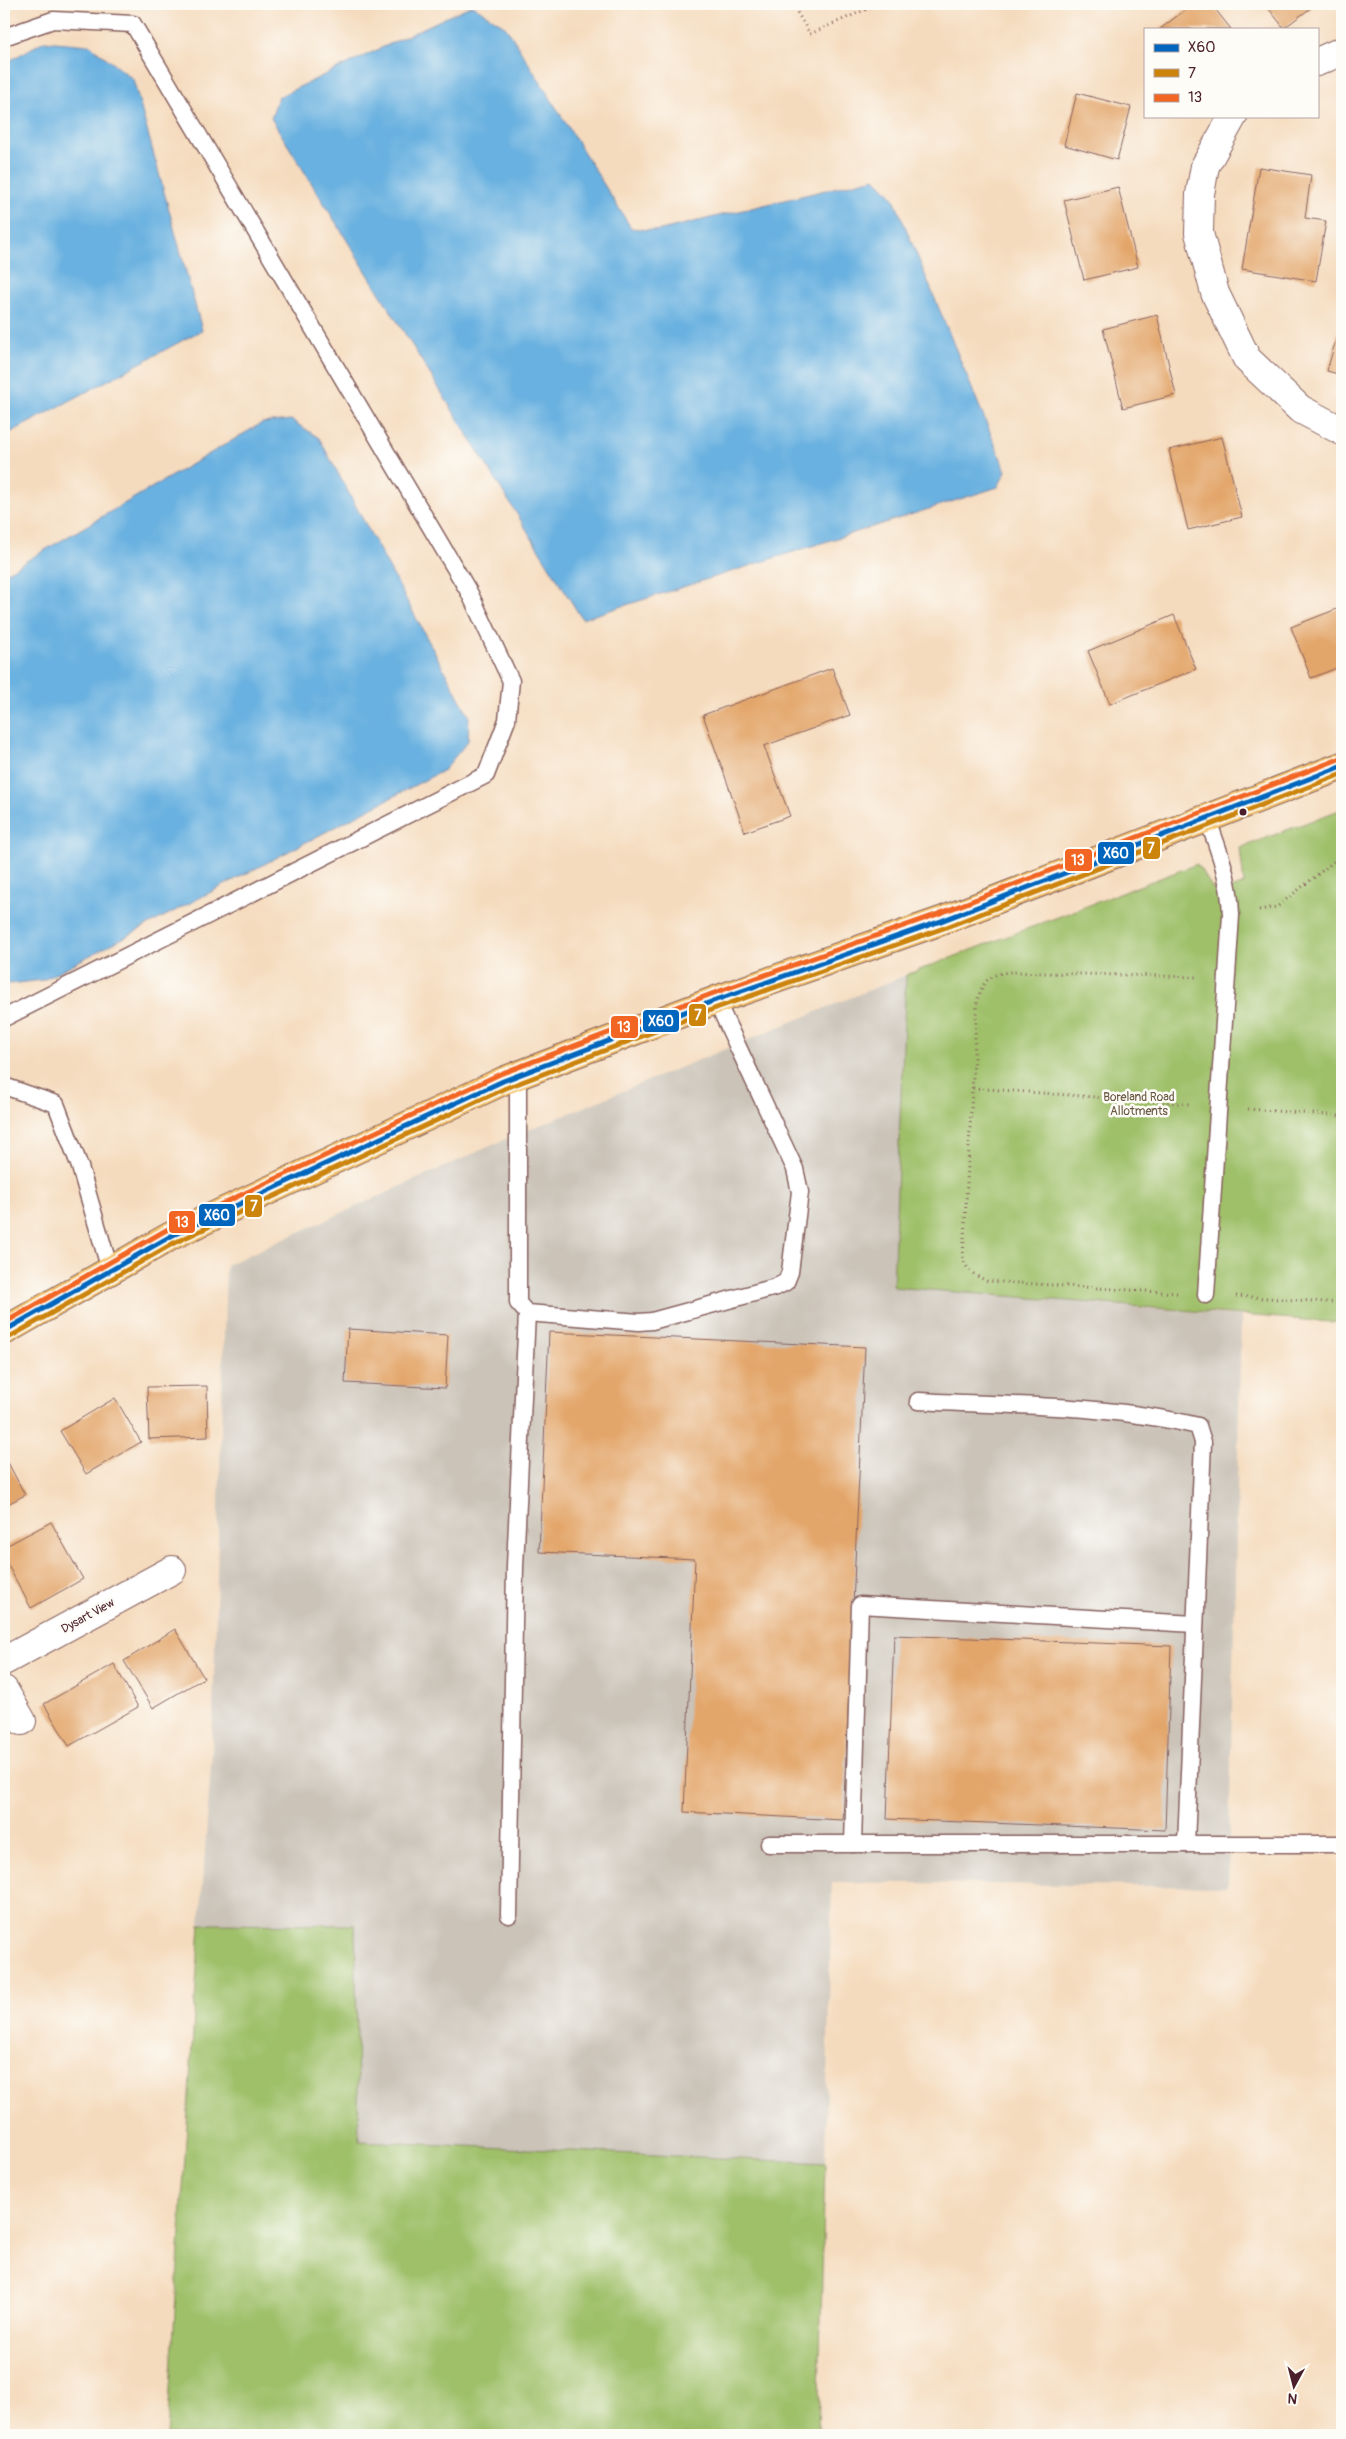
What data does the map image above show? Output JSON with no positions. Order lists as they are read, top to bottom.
{
  "streets": {
    "street": ["Dysart View"]
  },
  "parks": ["Boreland Road Allotments"],
  "lines": ["transit line 13", "transit line X60", "transit line 7"],
  "legend": ["X60", "7", "13"],
  "north": "bottom"
}
